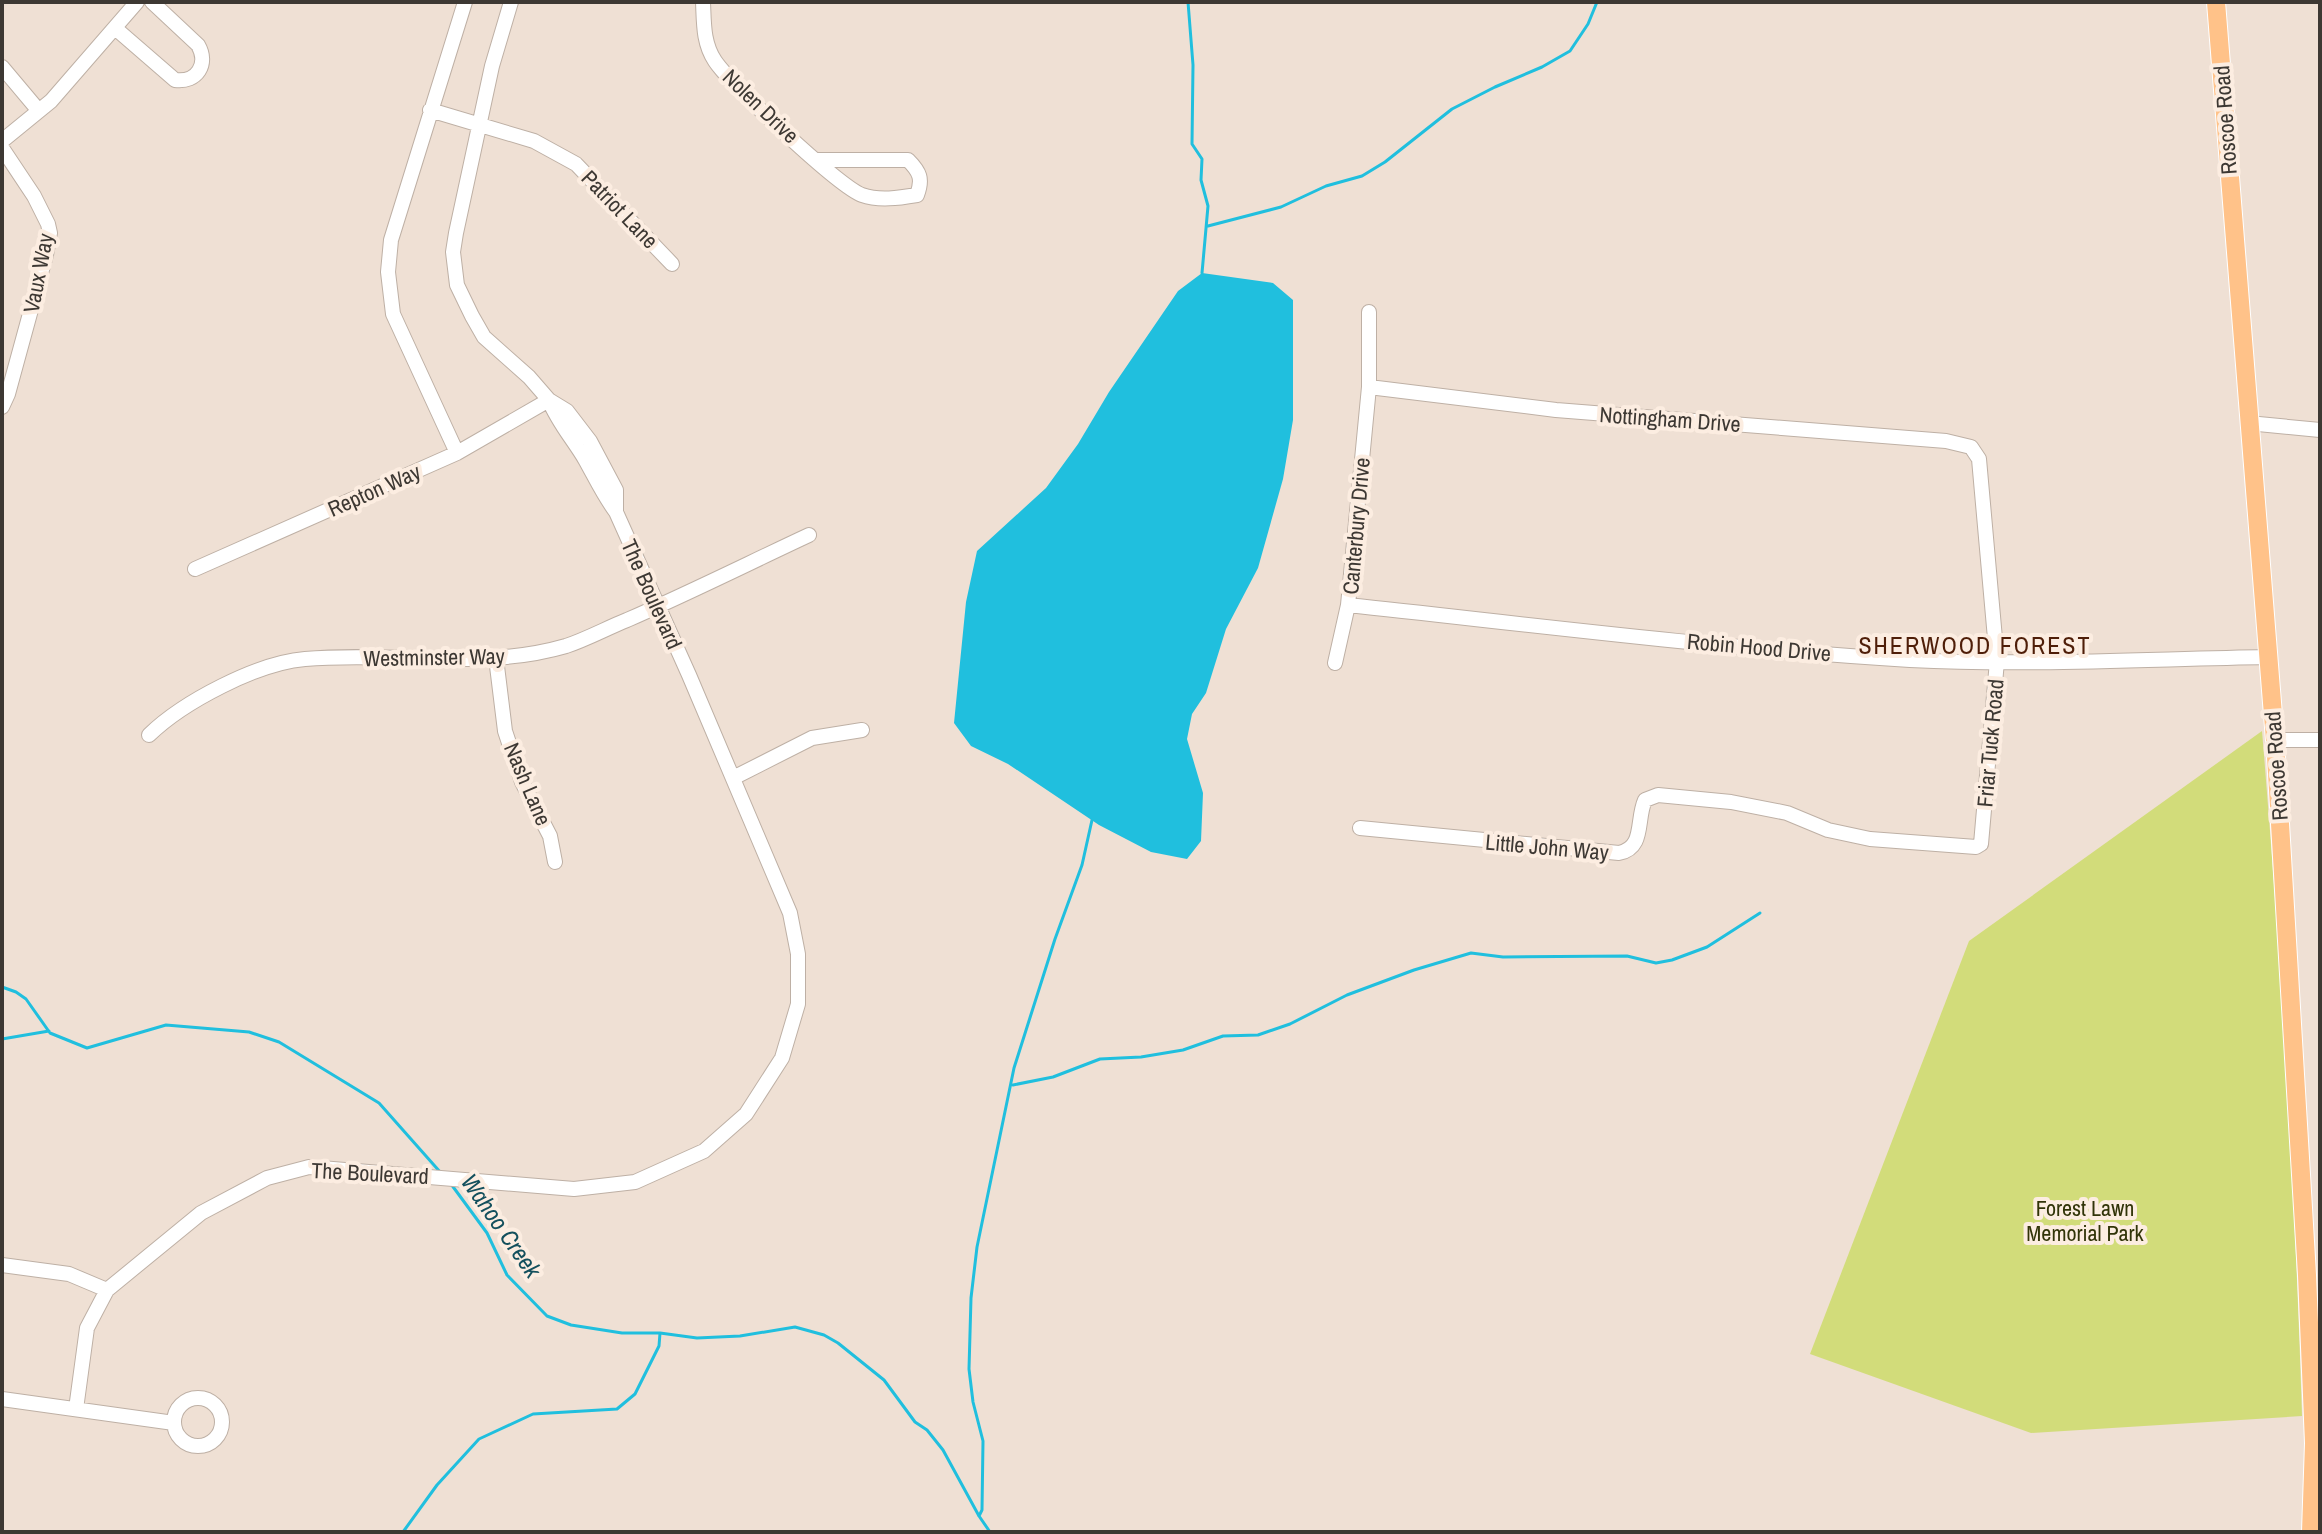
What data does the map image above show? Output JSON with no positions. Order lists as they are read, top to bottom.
{
  "streets": {
    "main road": ["Roscoe Road"],
    "street": [
      "Nolen Drive",
      "Patriot Lane",
      "Vaux Way",
      "Nottingham Drive",
      "Repton Way",
      "Canterbury Drive",
      "The Boulevard",
      "Robin Hood Drive",
      "Westminster Way",
      "Friar Tuck Road",
      "Nash Lane",
      "Little John Way"
    ]
  },
  "crossings": [
    ["Roscoe Road", "Robin Hood Drive"],
    ["Patriot Lane", "The Boulevard"],
    ["Nottingham Drive", "Canterbury Drive"],
    ["Nottingham Drive", "Friar Tuck Road"],
    ["Repton Way", "The Boulevard"],
    ["Canterbury Drive", "Robin Hood Drive"],
    ["The Boulevard", "Westminster Way"],
    ["Robin Hood Drive", "Friar Tuck Road"],
    ["Westminster Way", "Nash Lane"],
    ["Friar Tuck Road", "Little John Way"]
  ],
  "districts": ["SHERWOOD FOREST"],
  "water": ["Wahoo Creek"],
  "parks": ["Forest Lawn Memorial Park"]
}
